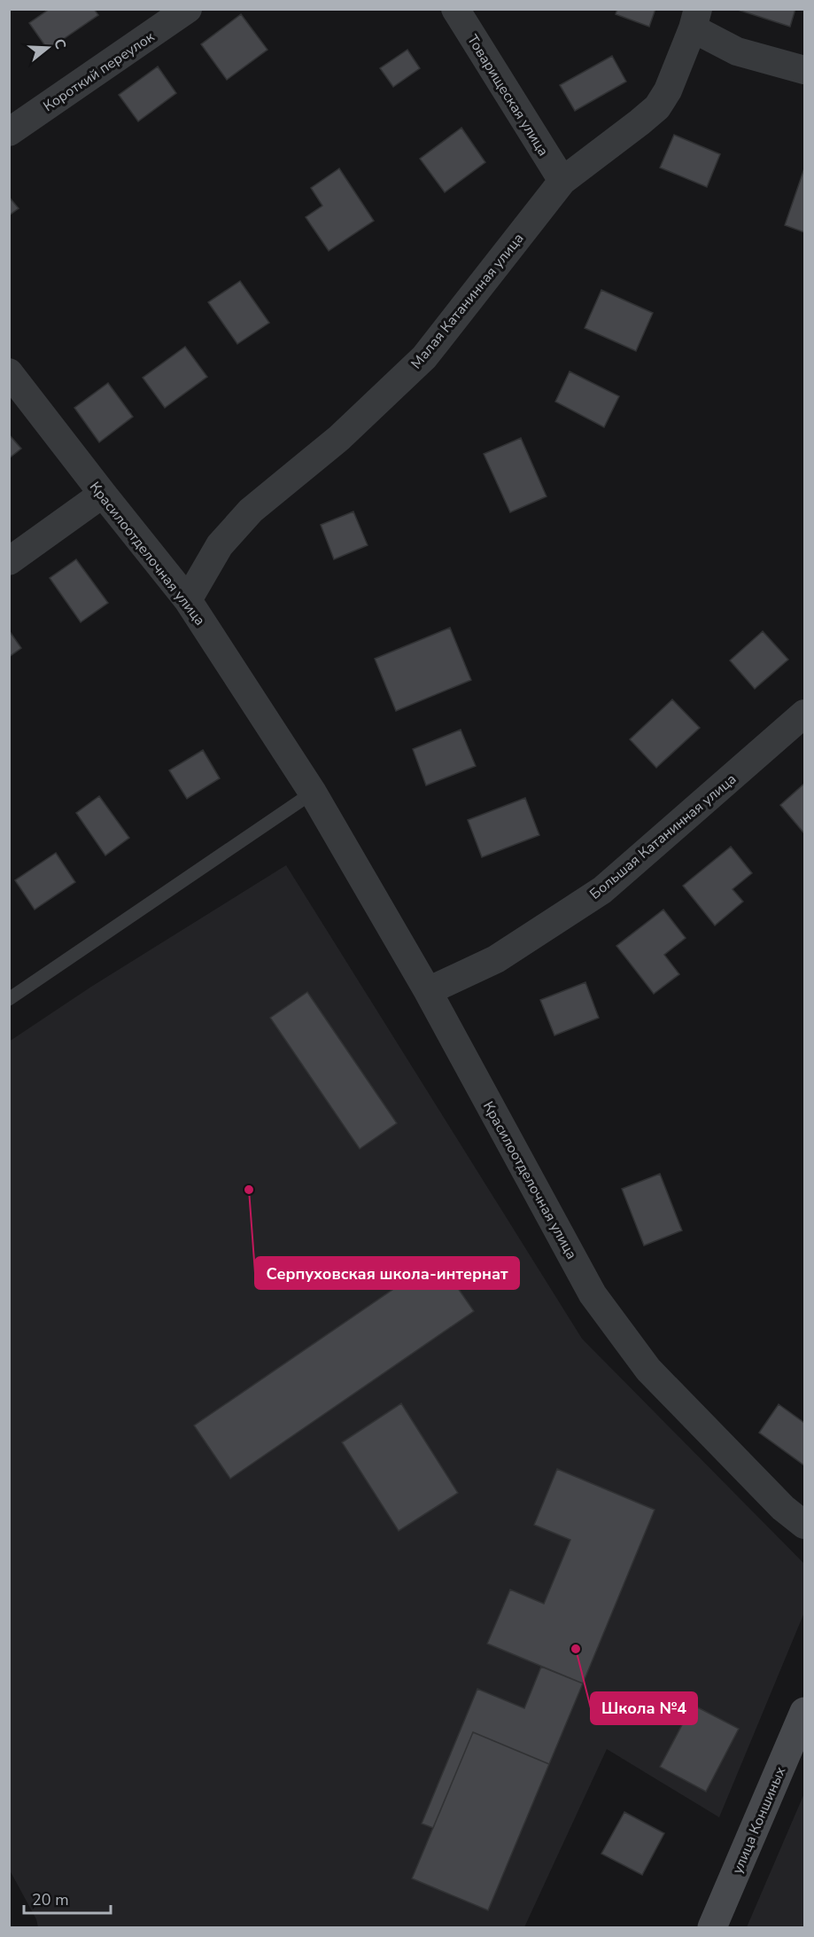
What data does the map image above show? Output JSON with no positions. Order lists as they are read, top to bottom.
{
  "streets": {
    "main road": ["улица Коншиных"],
    "street": [
      "Короткий переулок",
      "Товарищеская улица",
      "Малая Катанинная улица",
      "Красилоотделочная улица",
      "Большая Катанинная улица"
    ]
  },
  "crossings": [
    ["Товарищеская улица", "Малая Катанинная улица"],
    ["Малая Катанинная улица", "Красилоотделочная улица"],
    ["Красилоотделочная улица", "Большая Катанинная улица"]
  ],
  "places": ["Серпуховская школа-интернат", "Школа №4"],
  "scale_bar": "20 m",
  "north": "right"
}
